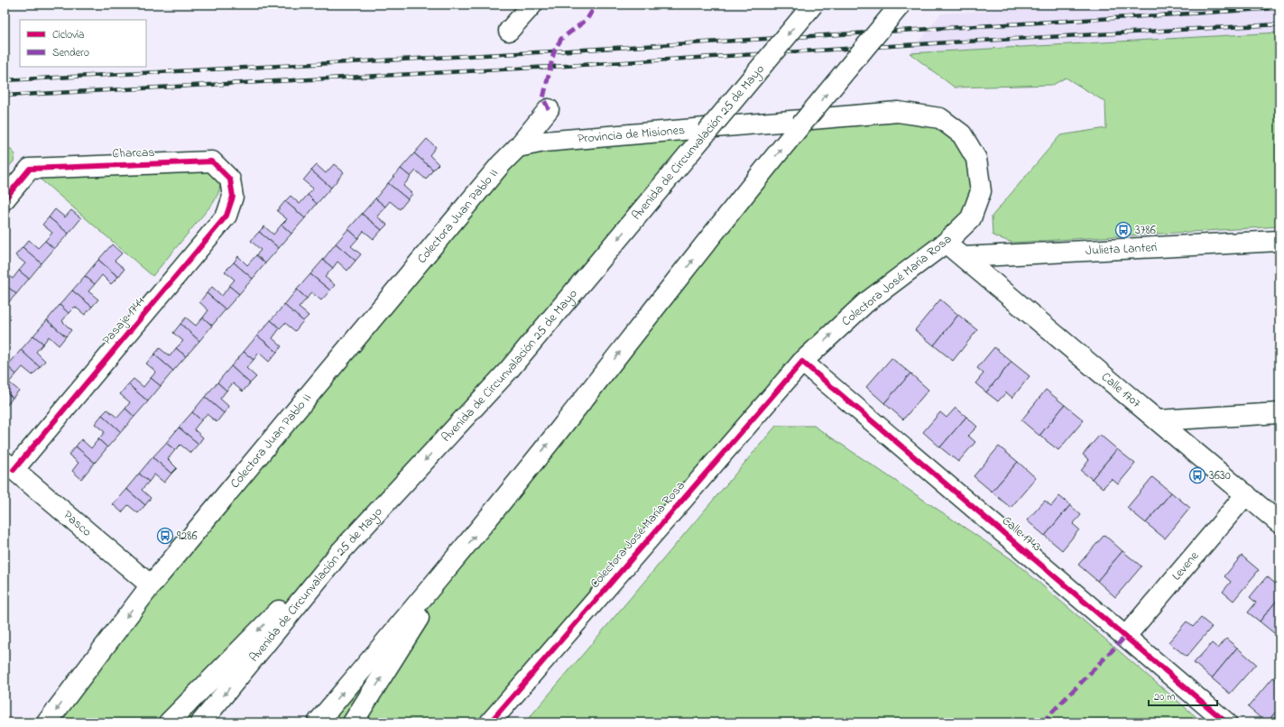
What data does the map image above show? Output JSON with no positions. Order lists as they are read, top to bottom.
{
  "streets": {
    "main road": [
      "Provincia de Misiones",
      "Avenida de Circunvalación 25 de Mayo",
      "Charcas",
      "Colectora Juan Pablo II",
      "Julieta Lanteri",
      "Colectora José María Rosa",
      "Pasaje 1744",
      "Calle 1707",
      "Pasco",
      "Calle 1743",
      "Levene"
    ]
  },
  "crossings": [
    ["Provincia de Misiones", "Colectora Juan Pablo II"],
    ["Provincia de Misiones", "Colectora José María Rosa"],
    ["Charcas", "Pasaje 1744"],
    ["Colectora Juan Pablo II", "Pasco"],
    ["Julieta Lanteri", "Calle 1707"],
    ["Colectora José María Rosa", "Calle 1707"],
    ["Colectora José María Rosa", "Calle 1743"],
    ["Pasaje 1744", "Pasco"],
    ["Calle 1707", "Levene"],
    ["Calle 1743", "Levene"]
  ],
  "places": {
    "bus stop": ["3786", "3630", "9286"]
  },
  "legend": ["Ciclovía", "Sendero"],
  "scale_bar": "20 m"
}
